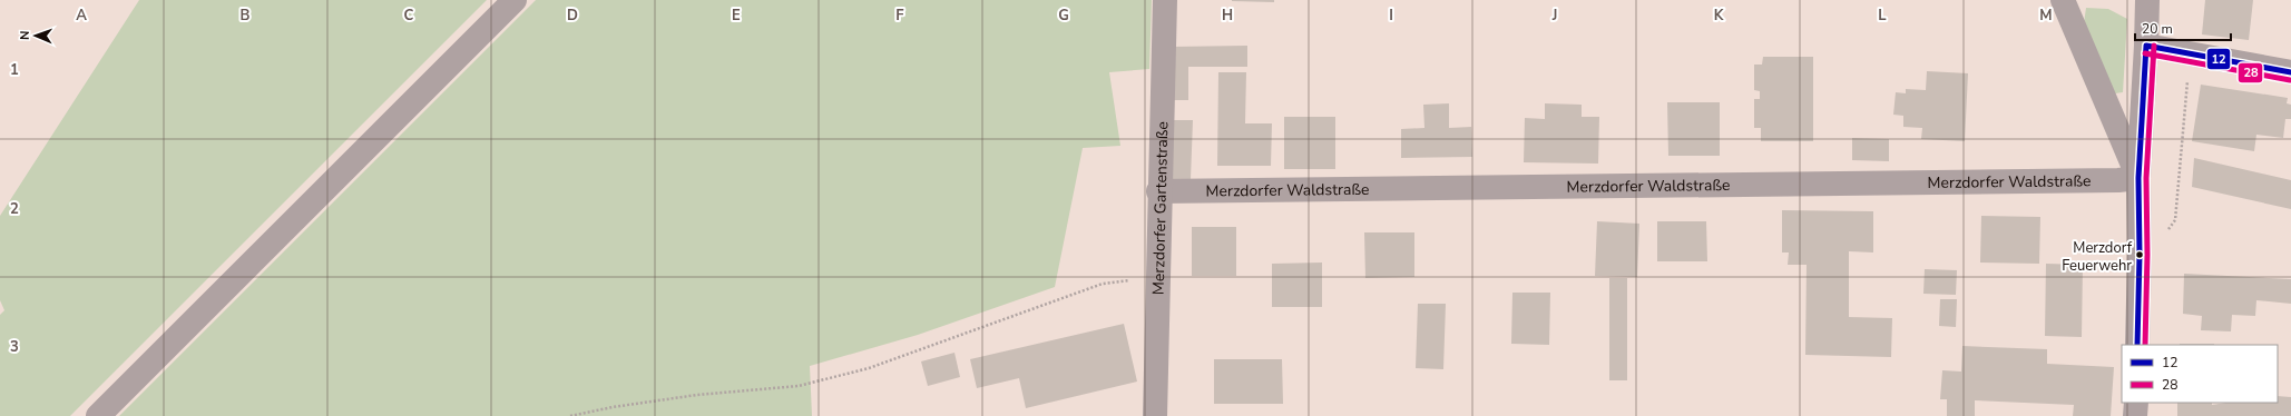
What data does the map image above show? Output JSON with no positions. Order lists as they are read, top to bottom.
{
  "streets": {
    "street": ["Merzdorfer Waldstraße", "Merzdorfer Gartenstraße"]
  },
  "crossings": [
    ["Merzdorfer Waldstraße", "Merzdorfer Gartenstraße"]
  ],
  "places": ["Merzdorf Feuerwehr"],
  "lines": ["transit line 12", "transit line 28"],
  "legend": ["12", "28"],
  "scale_bar": "20 m",
  "north": "left",
  "grid": {
    "columns": [
      "A",
      "B",
      "C",
      "D",
      "E",
      "F",
      "G",
      "H",
      "I",
      "J",
      "K",
      "L",
      "M"
    ],
    "rows": ["1", "2", "3"]
  }
}
